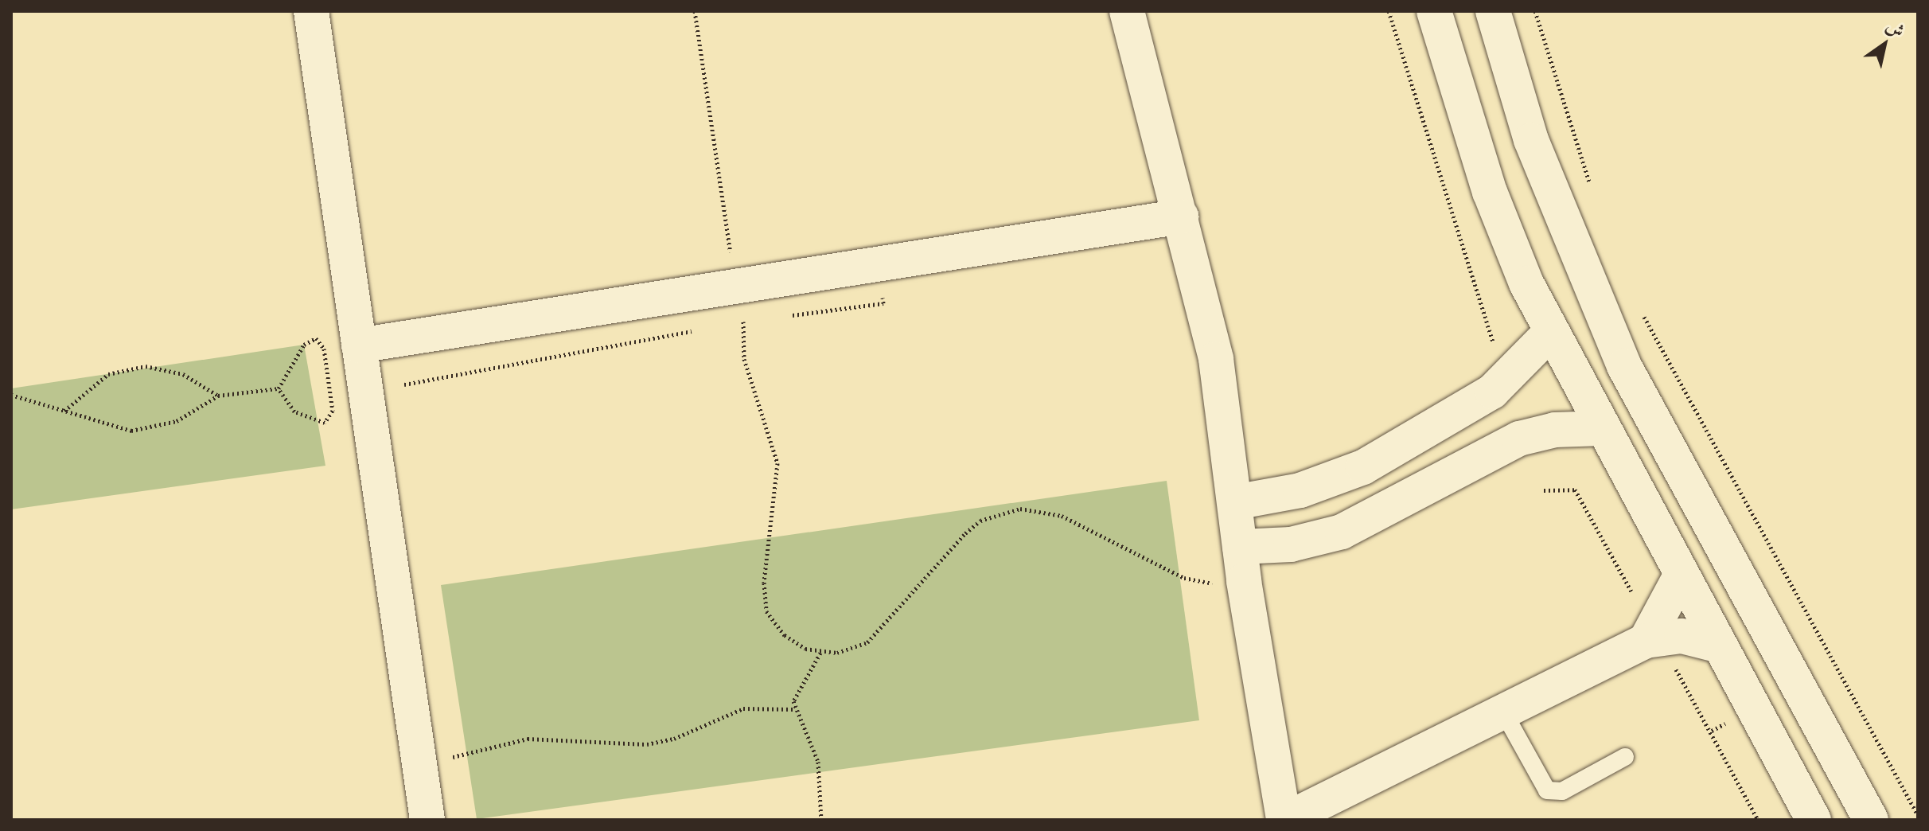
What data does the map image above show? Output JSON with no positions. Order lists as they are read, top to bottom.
{
  "north": "top right"
}
